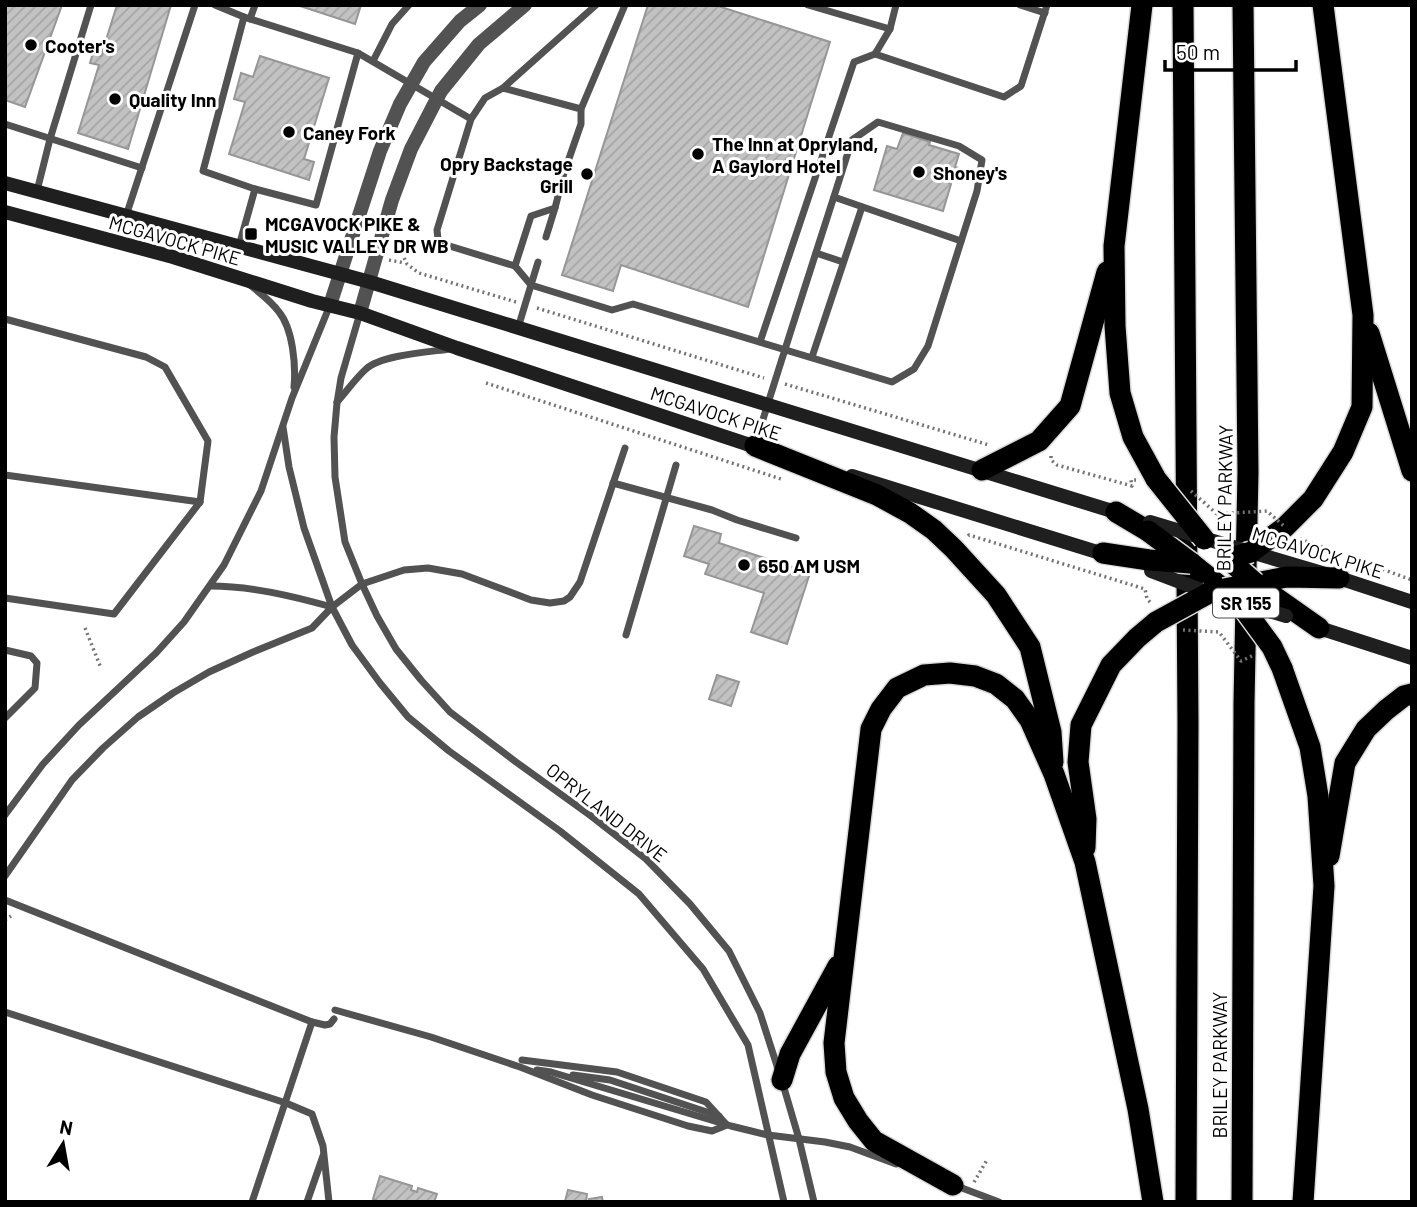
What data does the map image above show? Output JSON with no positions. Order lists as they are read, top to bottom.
{
  "streets": {
    "highway": ["BRILEY PARKWAY", "SR 155"],
    "street": ["MCGAVOCK PIKE"],
    "lane": ["OPRYLAND DRIVE"]
  },
  "crossings": [
    ["MCGAVOCK PIKE", "OPRYLAND DRIVE"]
  ],
  "places": {
    "other": [
      "Cooter's",
      "Quality Inn",
      "Caney Fork",
      "The Inn at Opryland, A Gaylord Hotel",
      "Shoney's",
      "Opry Backstage Grill",
      "650 AM USM"
    ],
    "transit": ["MCGAVOCK PIKE & MUSIC VALLEY DR WB"]
  },
  "scale_bar": "50 m",
  "north": "top"
}
